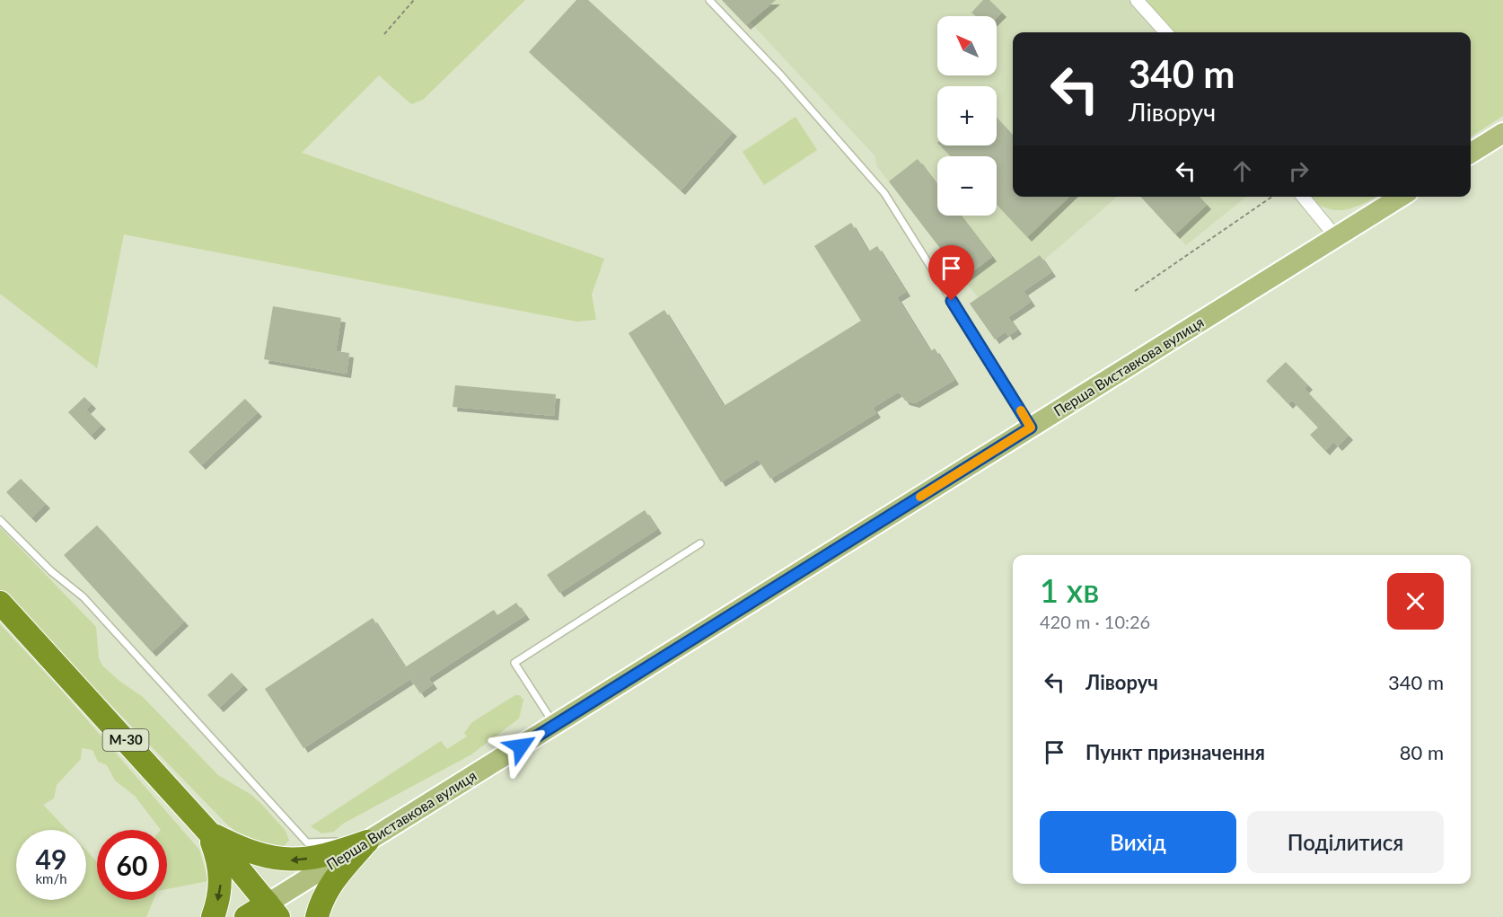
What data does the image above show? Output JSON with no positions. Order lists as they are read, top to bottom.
{
  "streets": {
    "highway": ["Перша Виставкова вулиця", "М-30"]
  },
  "crossings": [
    ["Перша Виставкова вулиця", "М-30"]
  ],
  "north": "top left",
  "page": {
    "map_buttons": ["+", "−"],
    "turn": ["340 m", "Ліворуч"],
    "heading": ["1 хв", "420 m · 10:26"],
    "list": [
      {
        "name": "Ліворуч",
        "value": "340 m"
      },
      {
        "name": "Пункт призначення",
        "value": "80 m"
      }
    ],
    "buttons": ["Вихід", "Поділитися"],
    "speed": "49 km/h",
    "limit": "60"
  }
}
